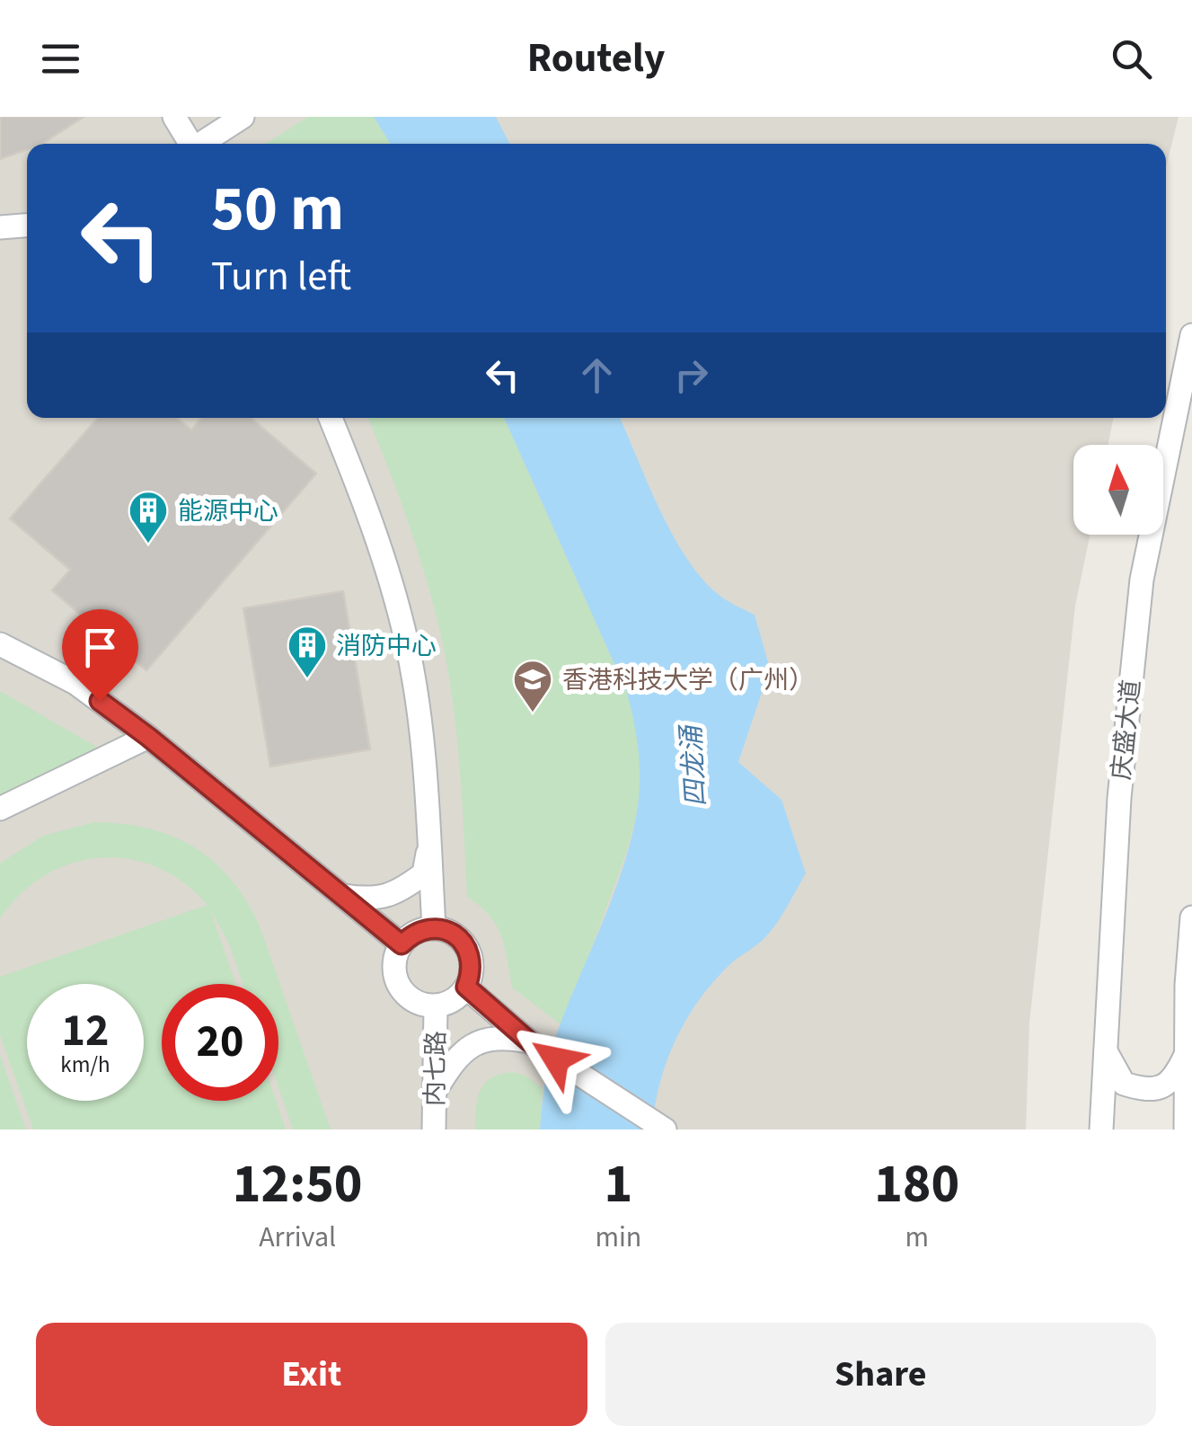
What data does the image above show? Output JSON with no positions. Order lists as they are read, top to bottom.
{
  "streets": {
    "street": ["庆盛大道", "内七路"]
  },
  "water": ["四龙涌"],
  "places": {
    "building": ["能源中心", "消防中心"],
    "school or university": ["香港科技大学（广州）"]
  },
  "north": "top",
  "page": {
    "header": "Routely",
    "turn": ["50 m", "Turn left"],
    "speed": "12 km/h",
    "limit": "20",
    "eta": [
      "12:50",
      "Arrival",
      "1",
      "min",
      "180",
      "m"
    ],
    "buttons": ["Exit", "Share"]
  }
}
